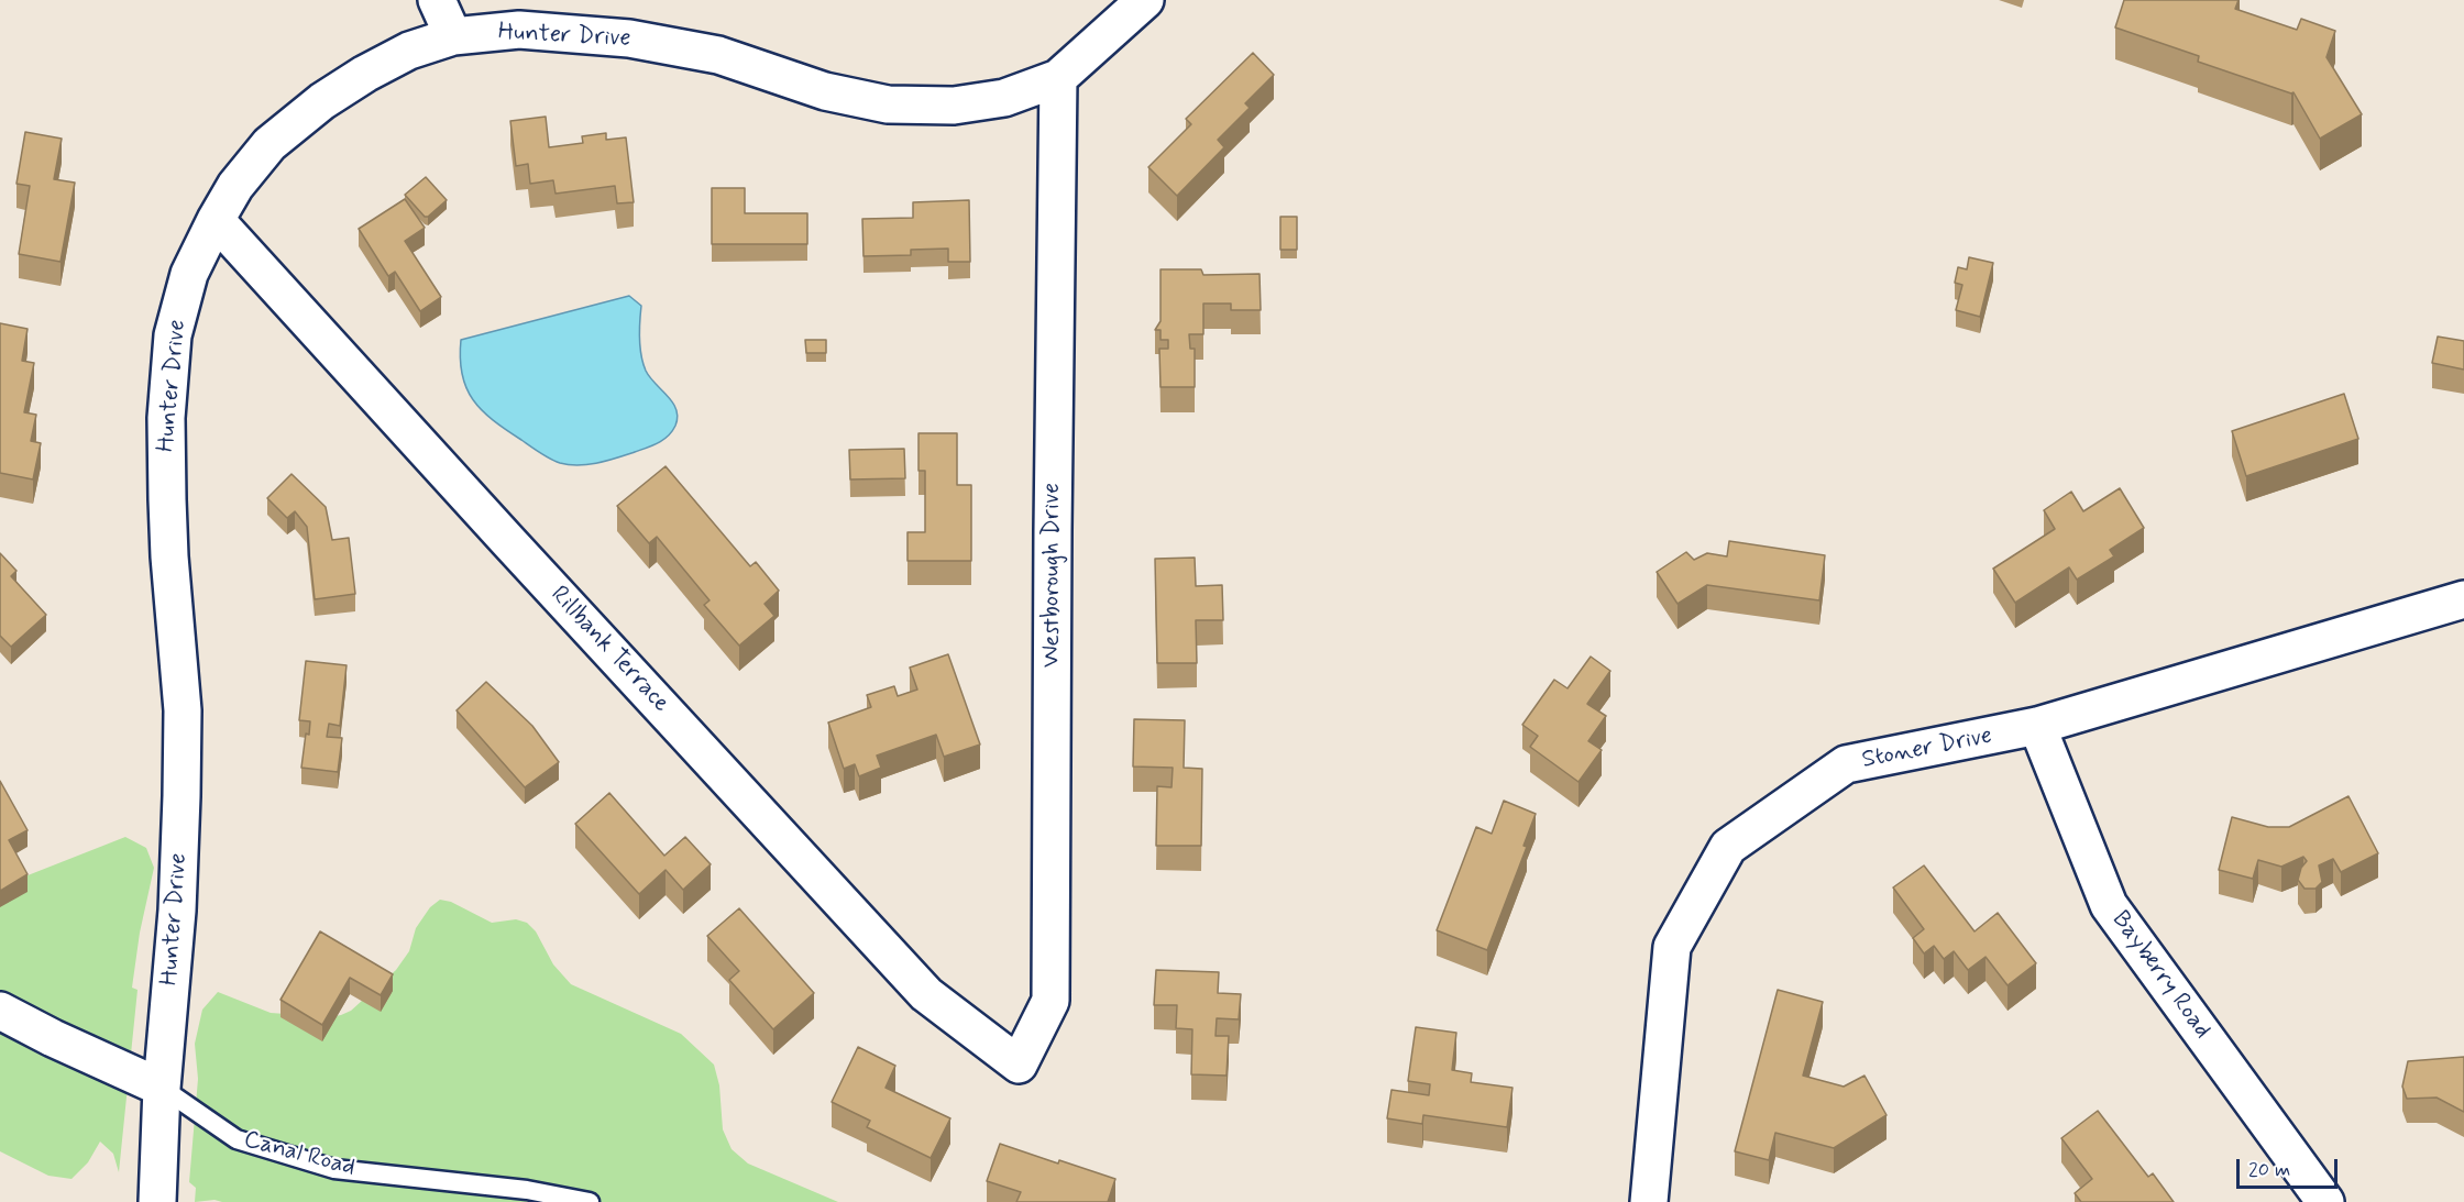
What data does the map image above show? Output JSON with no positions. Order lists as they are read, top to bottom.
{
  "streets": {
    "street": [
      "Hunter Drive",
      "Westborough Drive",
      "Rillbank Terrace",
      "Stoner Drive",
      "Bayberry Road",
      "Canal Road"
    ]
  },
  "crossings": [
    ["Hunter Drive", "Westborough Drive"],
    ["Hunter Drive", "Rillbank Terrace"],
    ["Hunter Drive", "Canal Road"],
    ["Westborough Drive", "Rillbank Terrace"],
    ["Stoner Drive", "Bayberry Road"]
  ],
  "scale_bar": "20 m"
}
